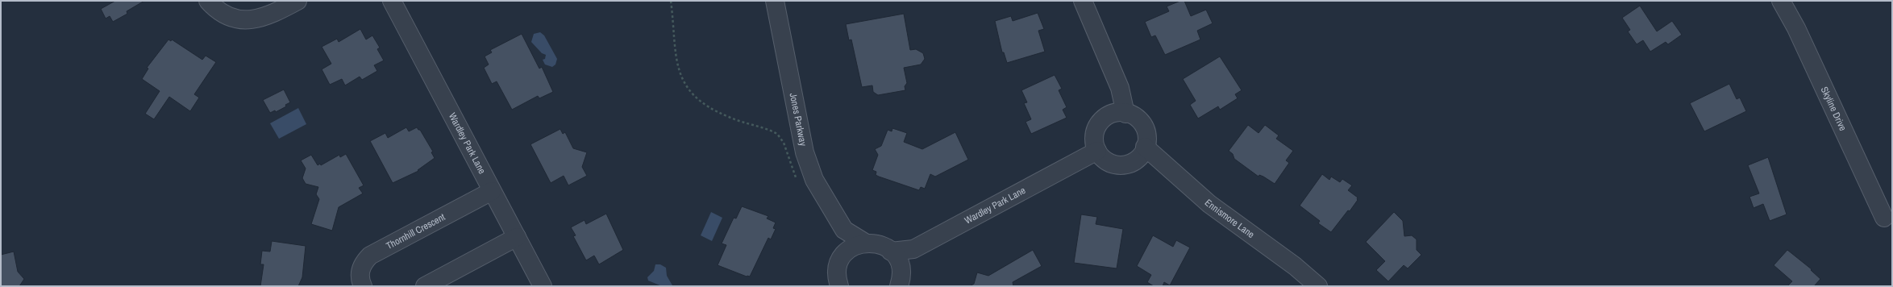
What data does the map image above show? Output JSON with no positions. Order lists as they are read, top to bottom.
{
  "streets": {
    "street": [
      "Skyline Drive",
      "Jones Parkway",
      "Wardley Park Lane",
      "Ennismore Lane",
      "Thornhill Crescent"
    ]
  },
  "crossings": [
    ["Wardley Park Lane", "Ennismore Lane"],
    ["Wardley Park Lane", "Thornhill Crescent"]
  ]
}
